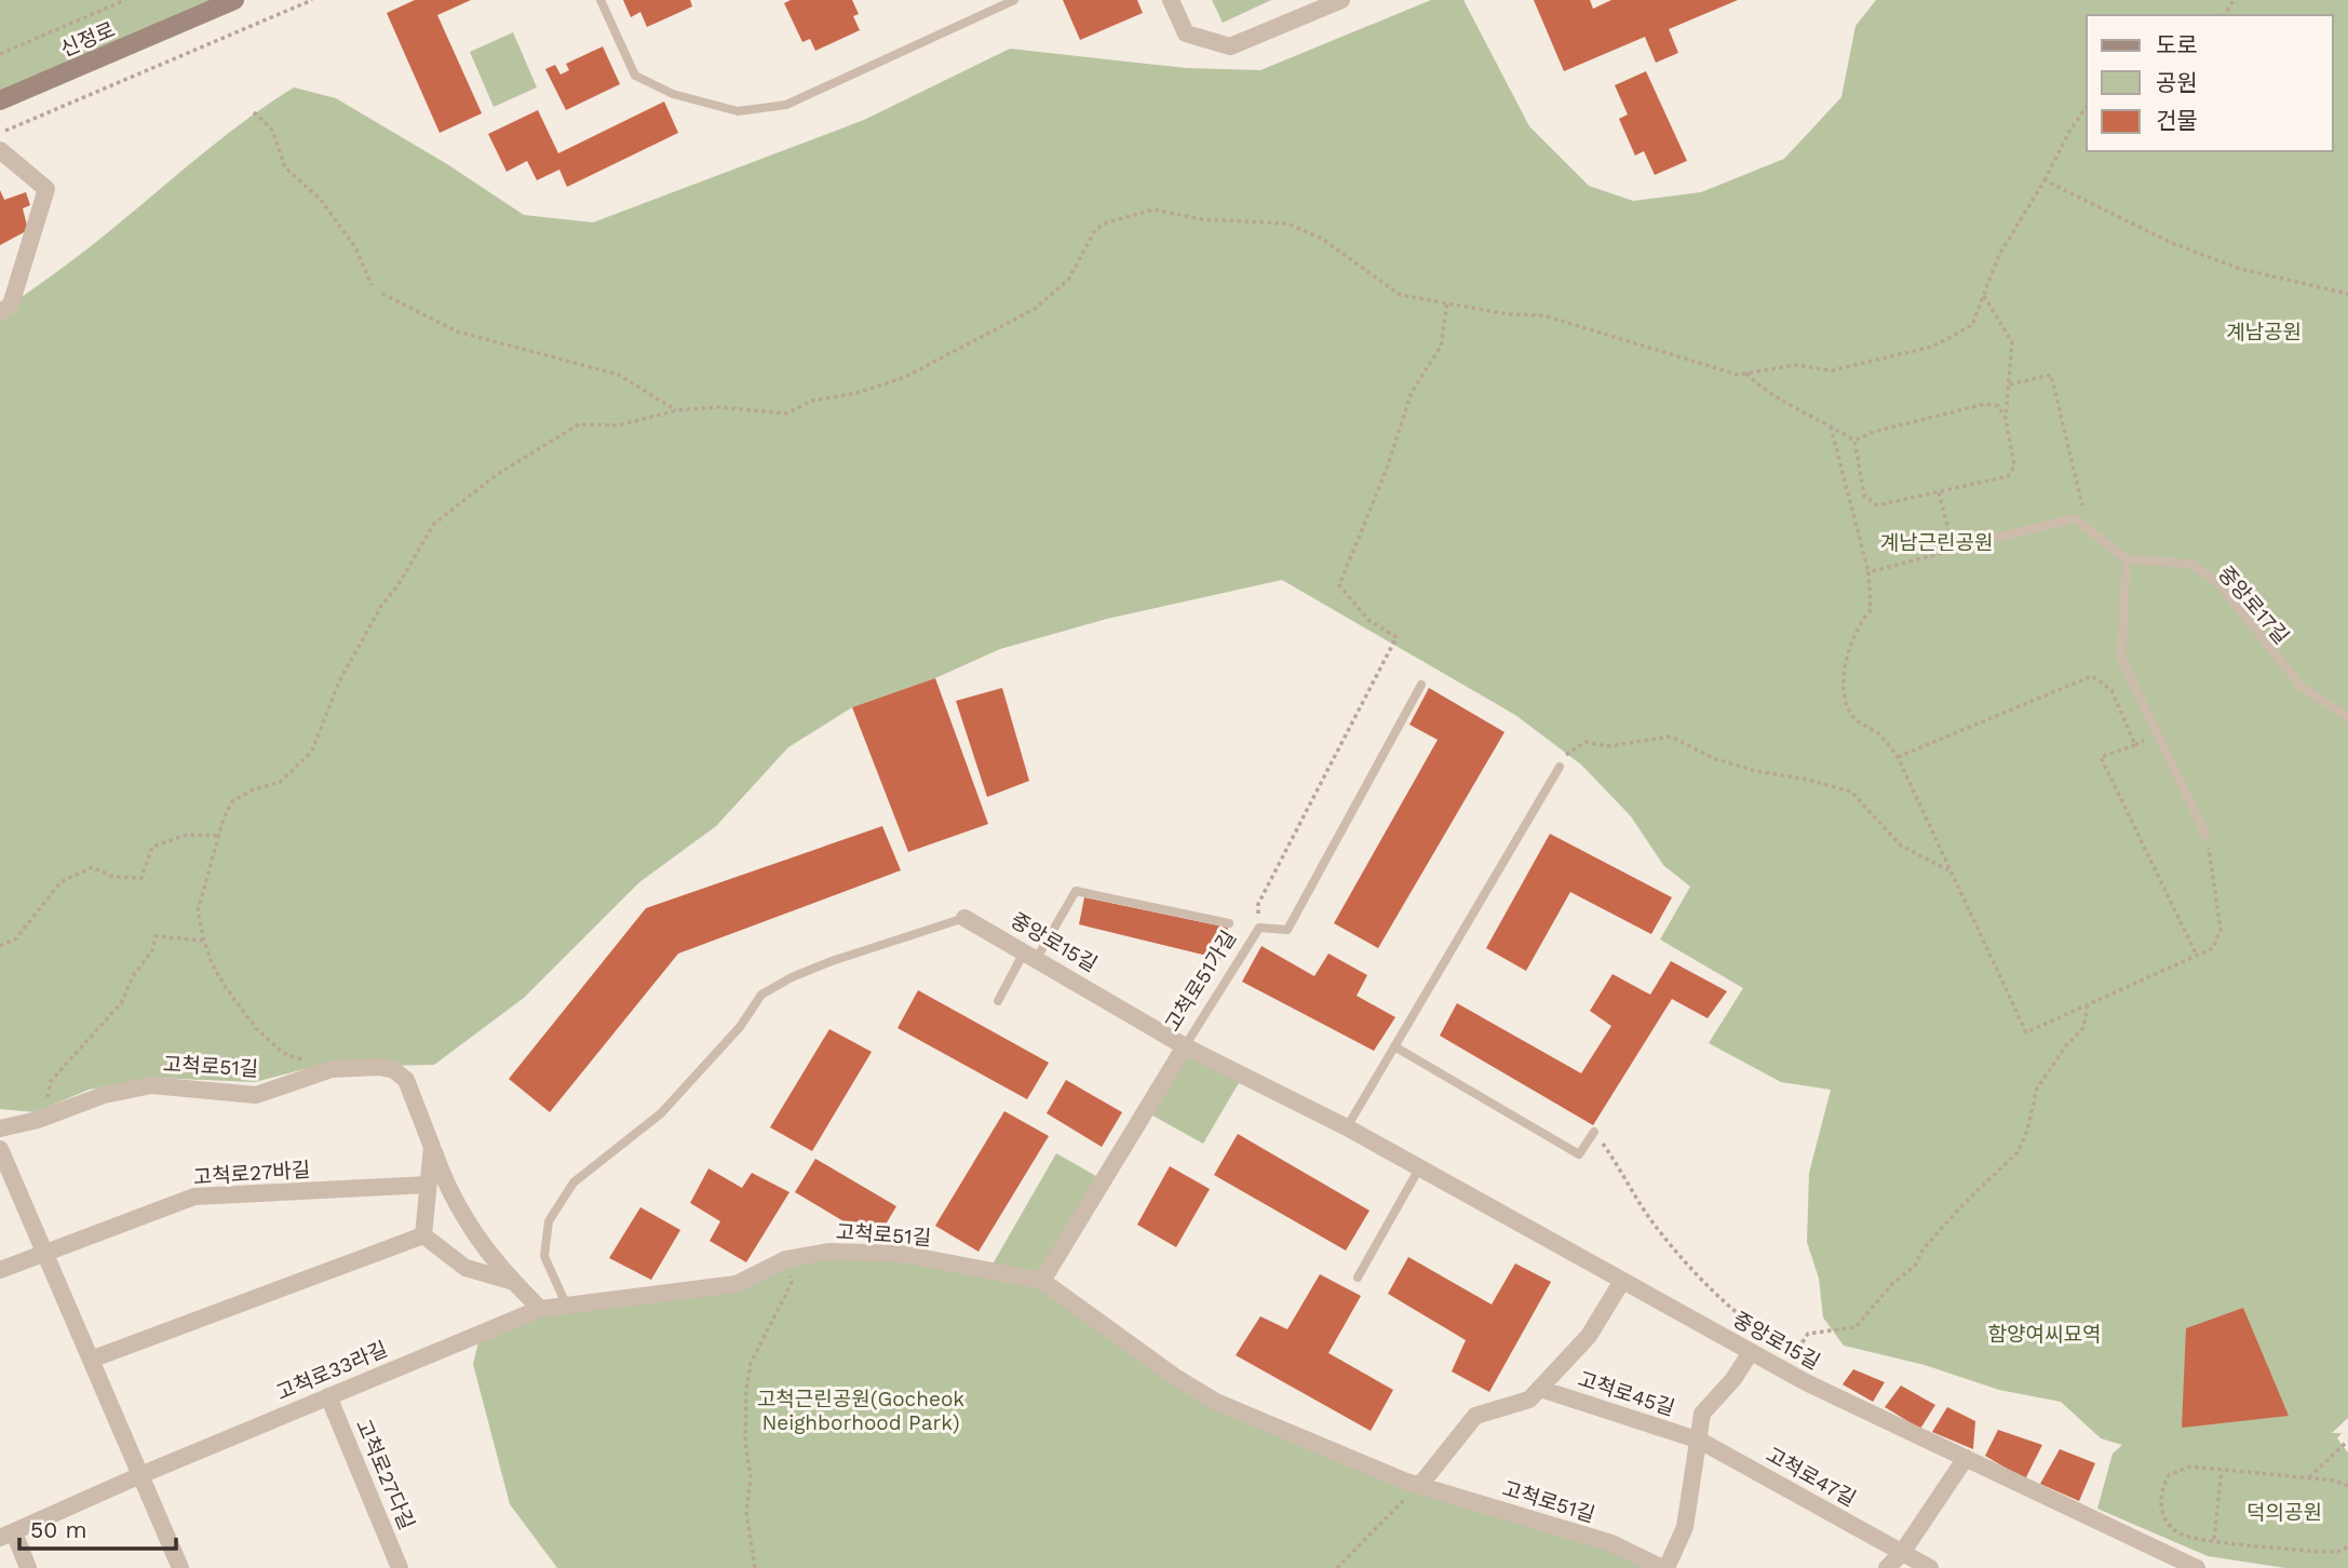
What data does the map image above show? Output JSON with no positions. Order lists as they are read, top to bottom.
{
  "streets": {
    "main road": ["신정로"],
    "street": [
      "중앙로15길",
      "고척로51가길",
      "고척로51길",
      "고척로27바길",
      "고척로33라길",
      "고척로45길",
      "고척로27다길",
      "고척로47길"
    ],
    "lane": ["중앙로17길"]
  },
  "crossings": [
    ["중앙로15길", "고척로51가길"],
    ["중앙로15길", "고척로51길"],
    ["중앙로15길", "고척로45길"],
    ["고척로51가길", "고척로51길"],
    ["고척로51길", "고척로27바길"],
    ["고척로51길", "고척로33라길"],
    ["고척로51길", "고척로45길"],
    ["고척로33라길", "고척로27다길"],
    ["고척로45길", "고척로47길"]
  ],
  "parks": [
    "계남공원",
    "계남근린공원",
    "함양여씨묘역",
    "고척근린공원(Gocheok Neighborhood Park)",
    "덕의공원"
  ],
  "legend": ["도로", "공원", "건물"],
  "scale_bar": "50 m"
}
